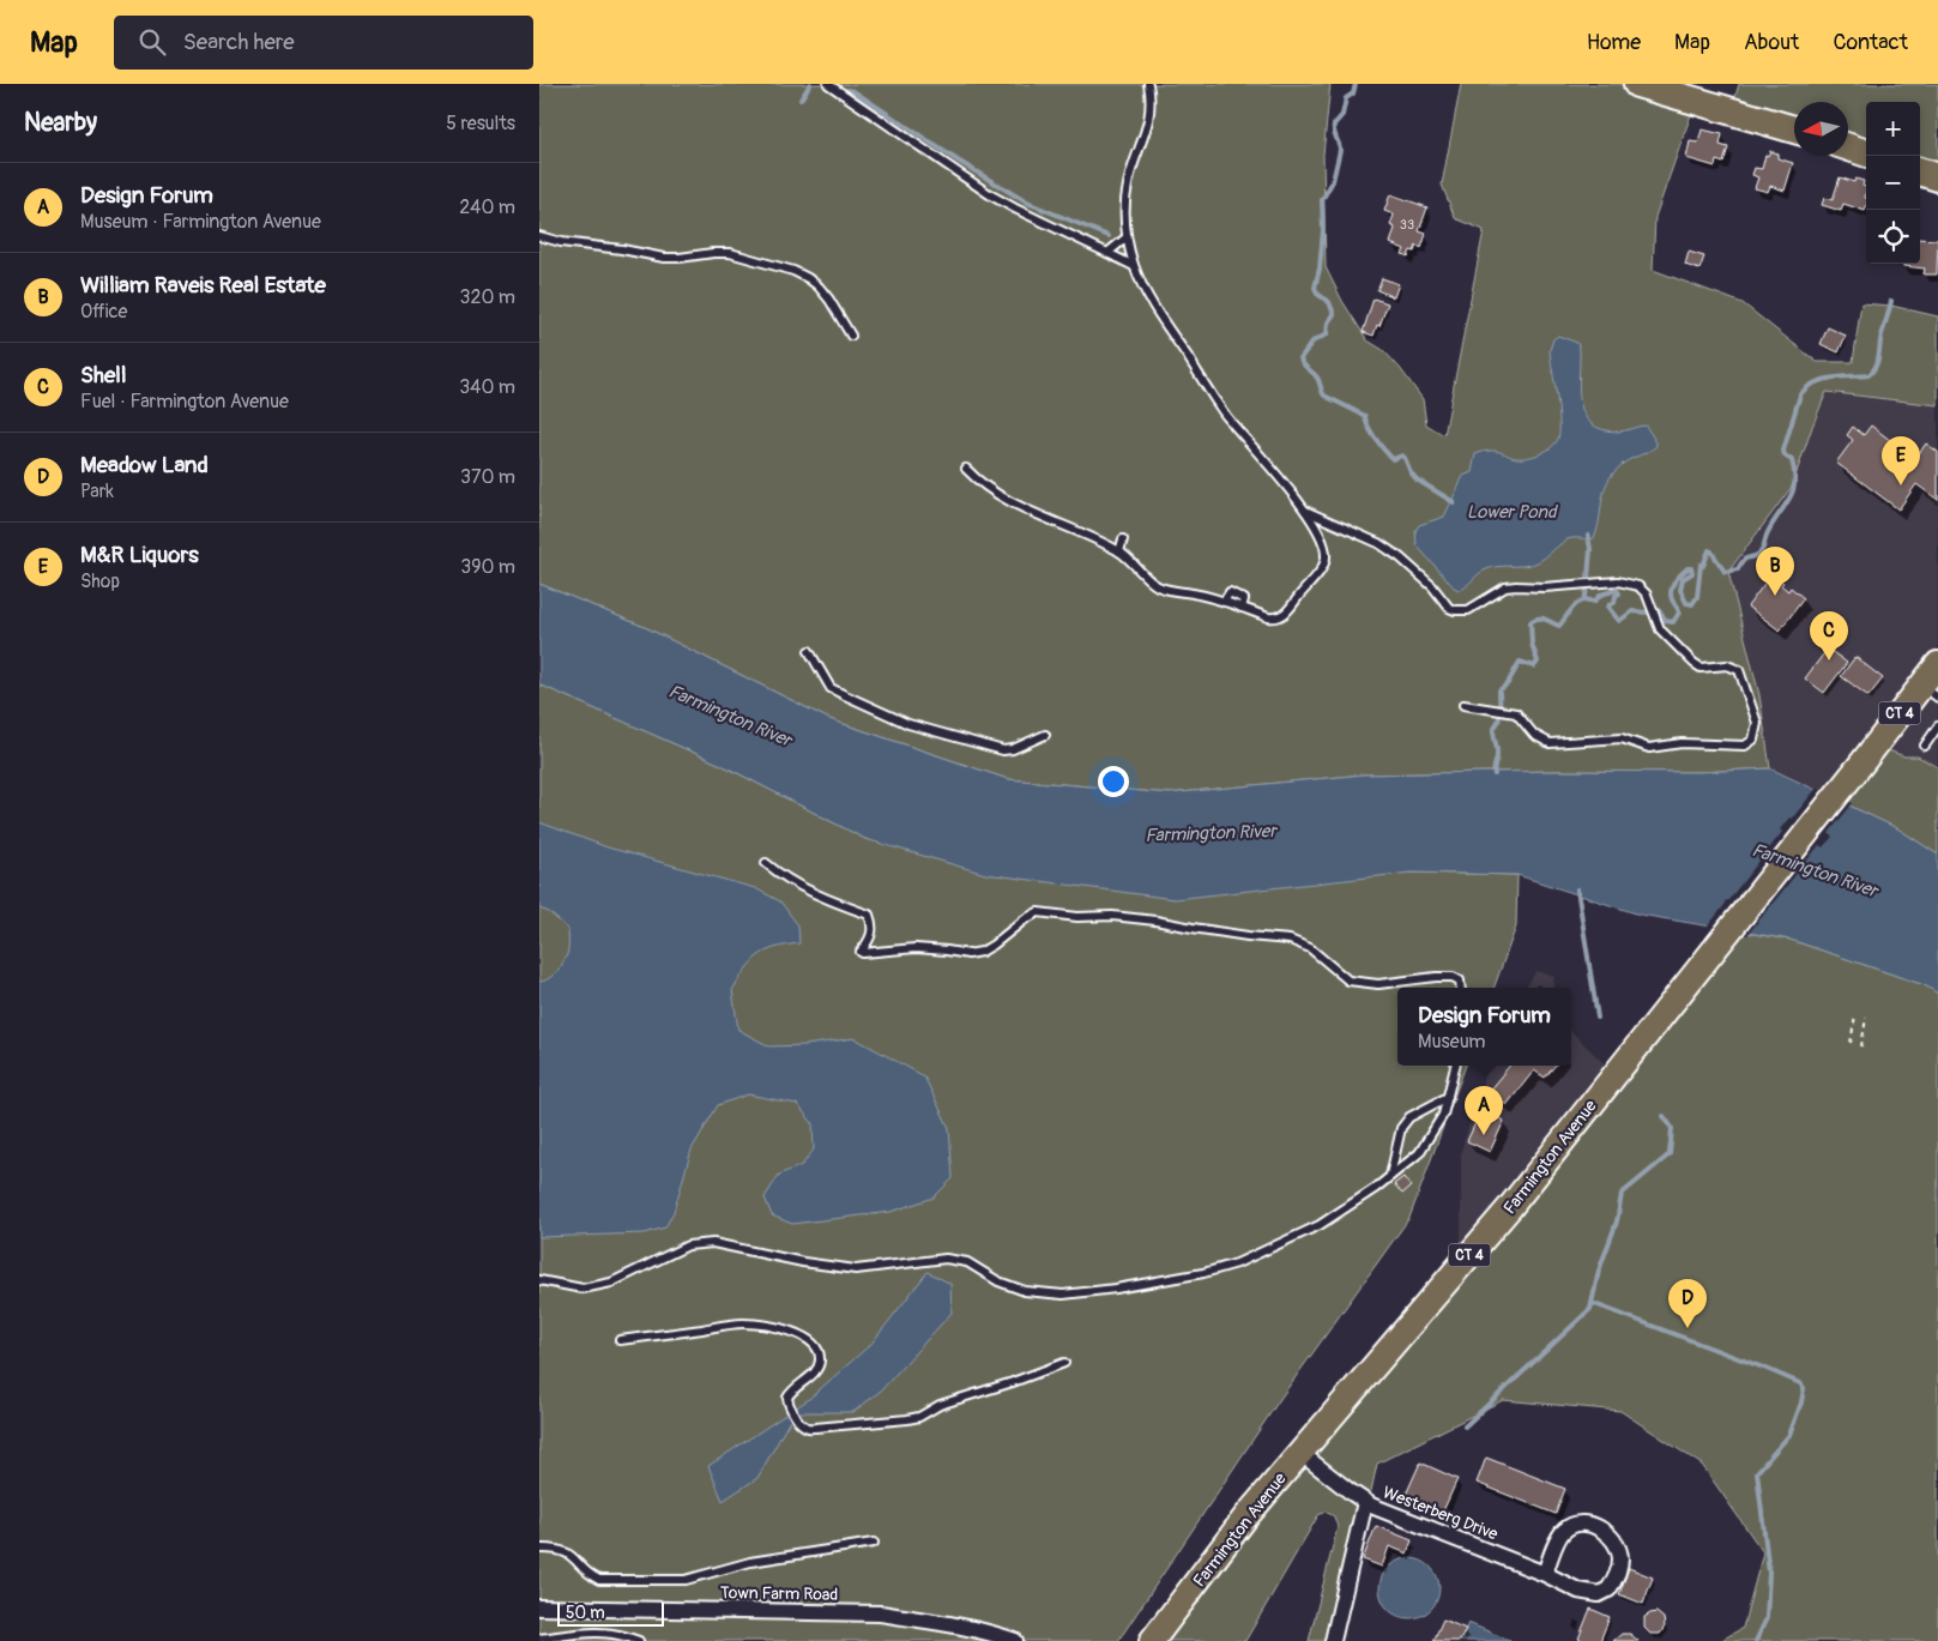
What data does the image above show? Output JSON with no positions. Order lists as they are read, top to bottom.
{
  "streets": {
    "main road": ["CT 4", "Farmington Avenue"],
    "street": ["Westerberg Drive", "Town Farm Road"]
  },
  "crossings": [
    ["Farmington Avenue", "Westerberg Drive"]
  ],
  "water": ["Lower Pond", "Farmington River"],
  "house_numbers": ["33"],
  "scale_bar": "50 m",
  "north": "left",
  "page": {
    "header": "Map",
    "search": "Search here",
    "nav": [
      "Home",
      "Map",
      "About",
      "Contact"
    ],
    "heading": ["Nearby", "5 results"],
    "map_buttons": ["+", "−"],
    "list": [
      {
        "mark": "A",
        "name": "Design Forum",
        "note": "Museum · Farmington Avenue",
        "value": "240 m"
      },
      {
        "mark": "B",
        "name": "William Raveis Real Estate",
        "note": "Office",
        "value": "320 m"
      },
      {
        "mark": "C",
        "name": "Shell",
        "note": "Fuel · Farmington Avenue",
        "value": "340 m"
      },
      {
        "mark": "D",
        "name": "Meadow Land",
        "note": "Park",
        "value": "370 m"
      },
      {
        "mark": "E",
        "name": "M&R Liquors",
        "note": "Shop",
        "value": "390 m"
      }
    ],
    "pins": [
      "E",
      "B",
      "C",
      "A",
      "D"
    ],
    "popup": ["Design Forum", "Museum"],
    "scale": "50 m"
  }
}
